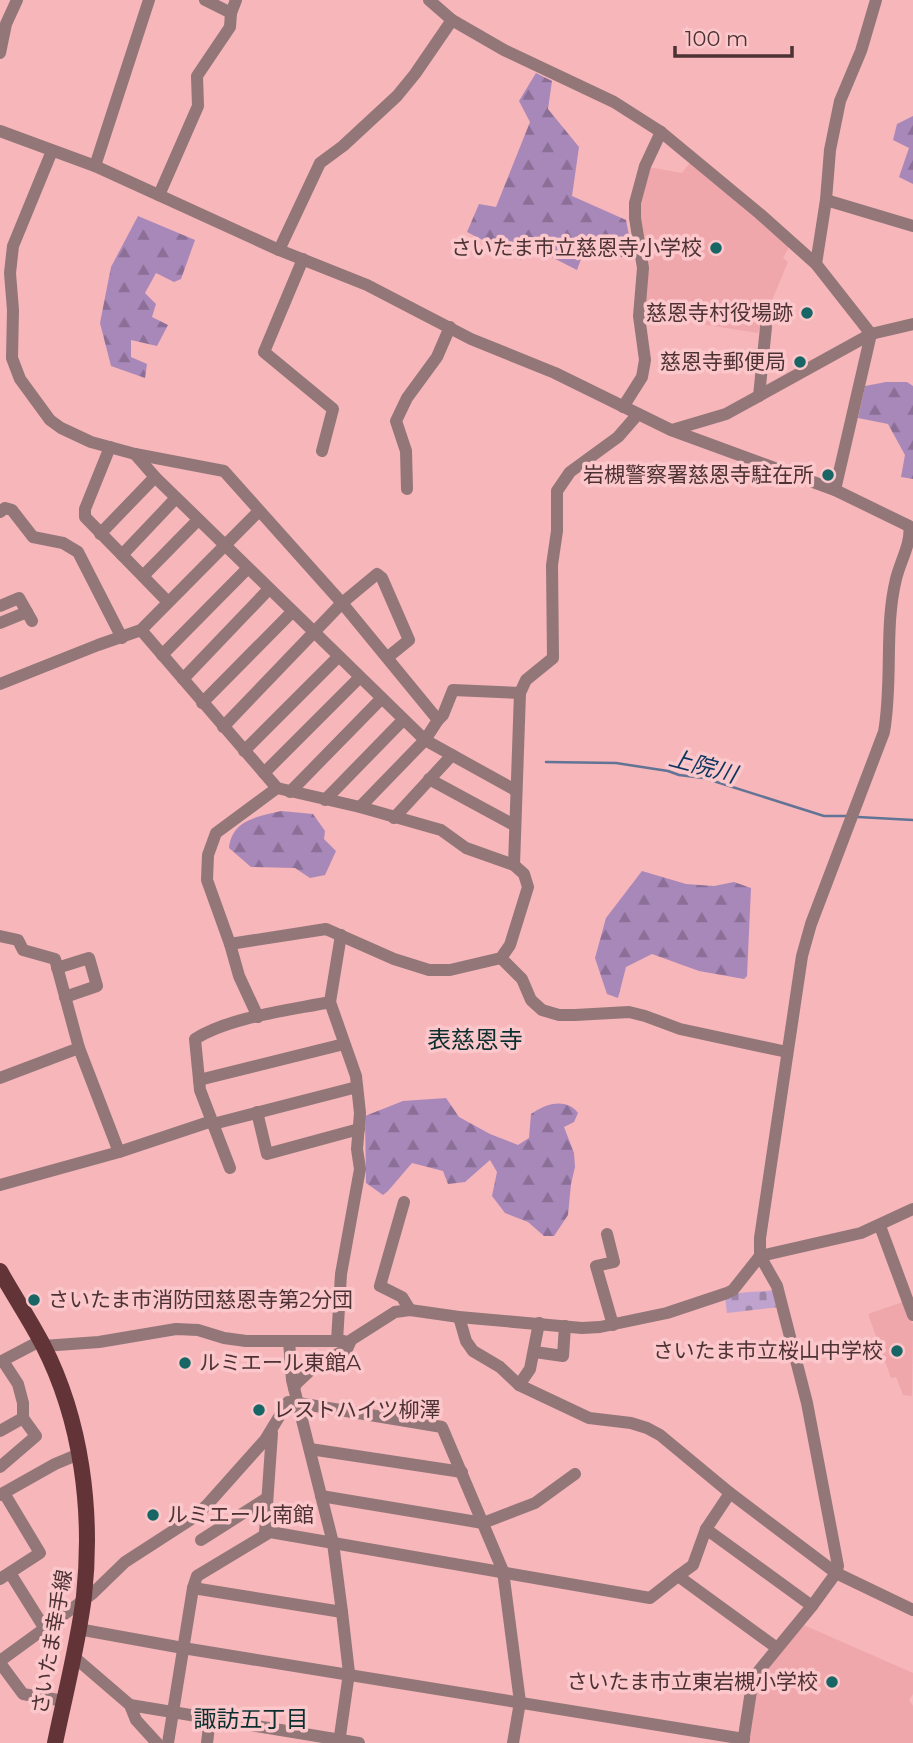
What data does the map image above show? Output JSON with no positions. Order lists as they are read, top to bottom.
{
  "streets": {
    "main road": ["さいたま幸手線"]
  },
  "districts": ["表慈恩寺", "諏訪五丁目"],
  "water": ["上院川"],
  "places": [
    "さいたま市立慈恩寺小学校",
    "慈恩寺村役場跡",
    "慈恩寺郵便局",
    "岩槻警察署慈恩寺駐在所",
    "さいたま市消防団慈恩寺第2分団",
    "さいたま市立桜山中学校",
    "ルミエール東館A",
    "レストハイツ柳澤",
    "ルミエール南館",
    "さいたま市立東岩槻小学校"
  ],
  "scale_bar": "100 m"
}
